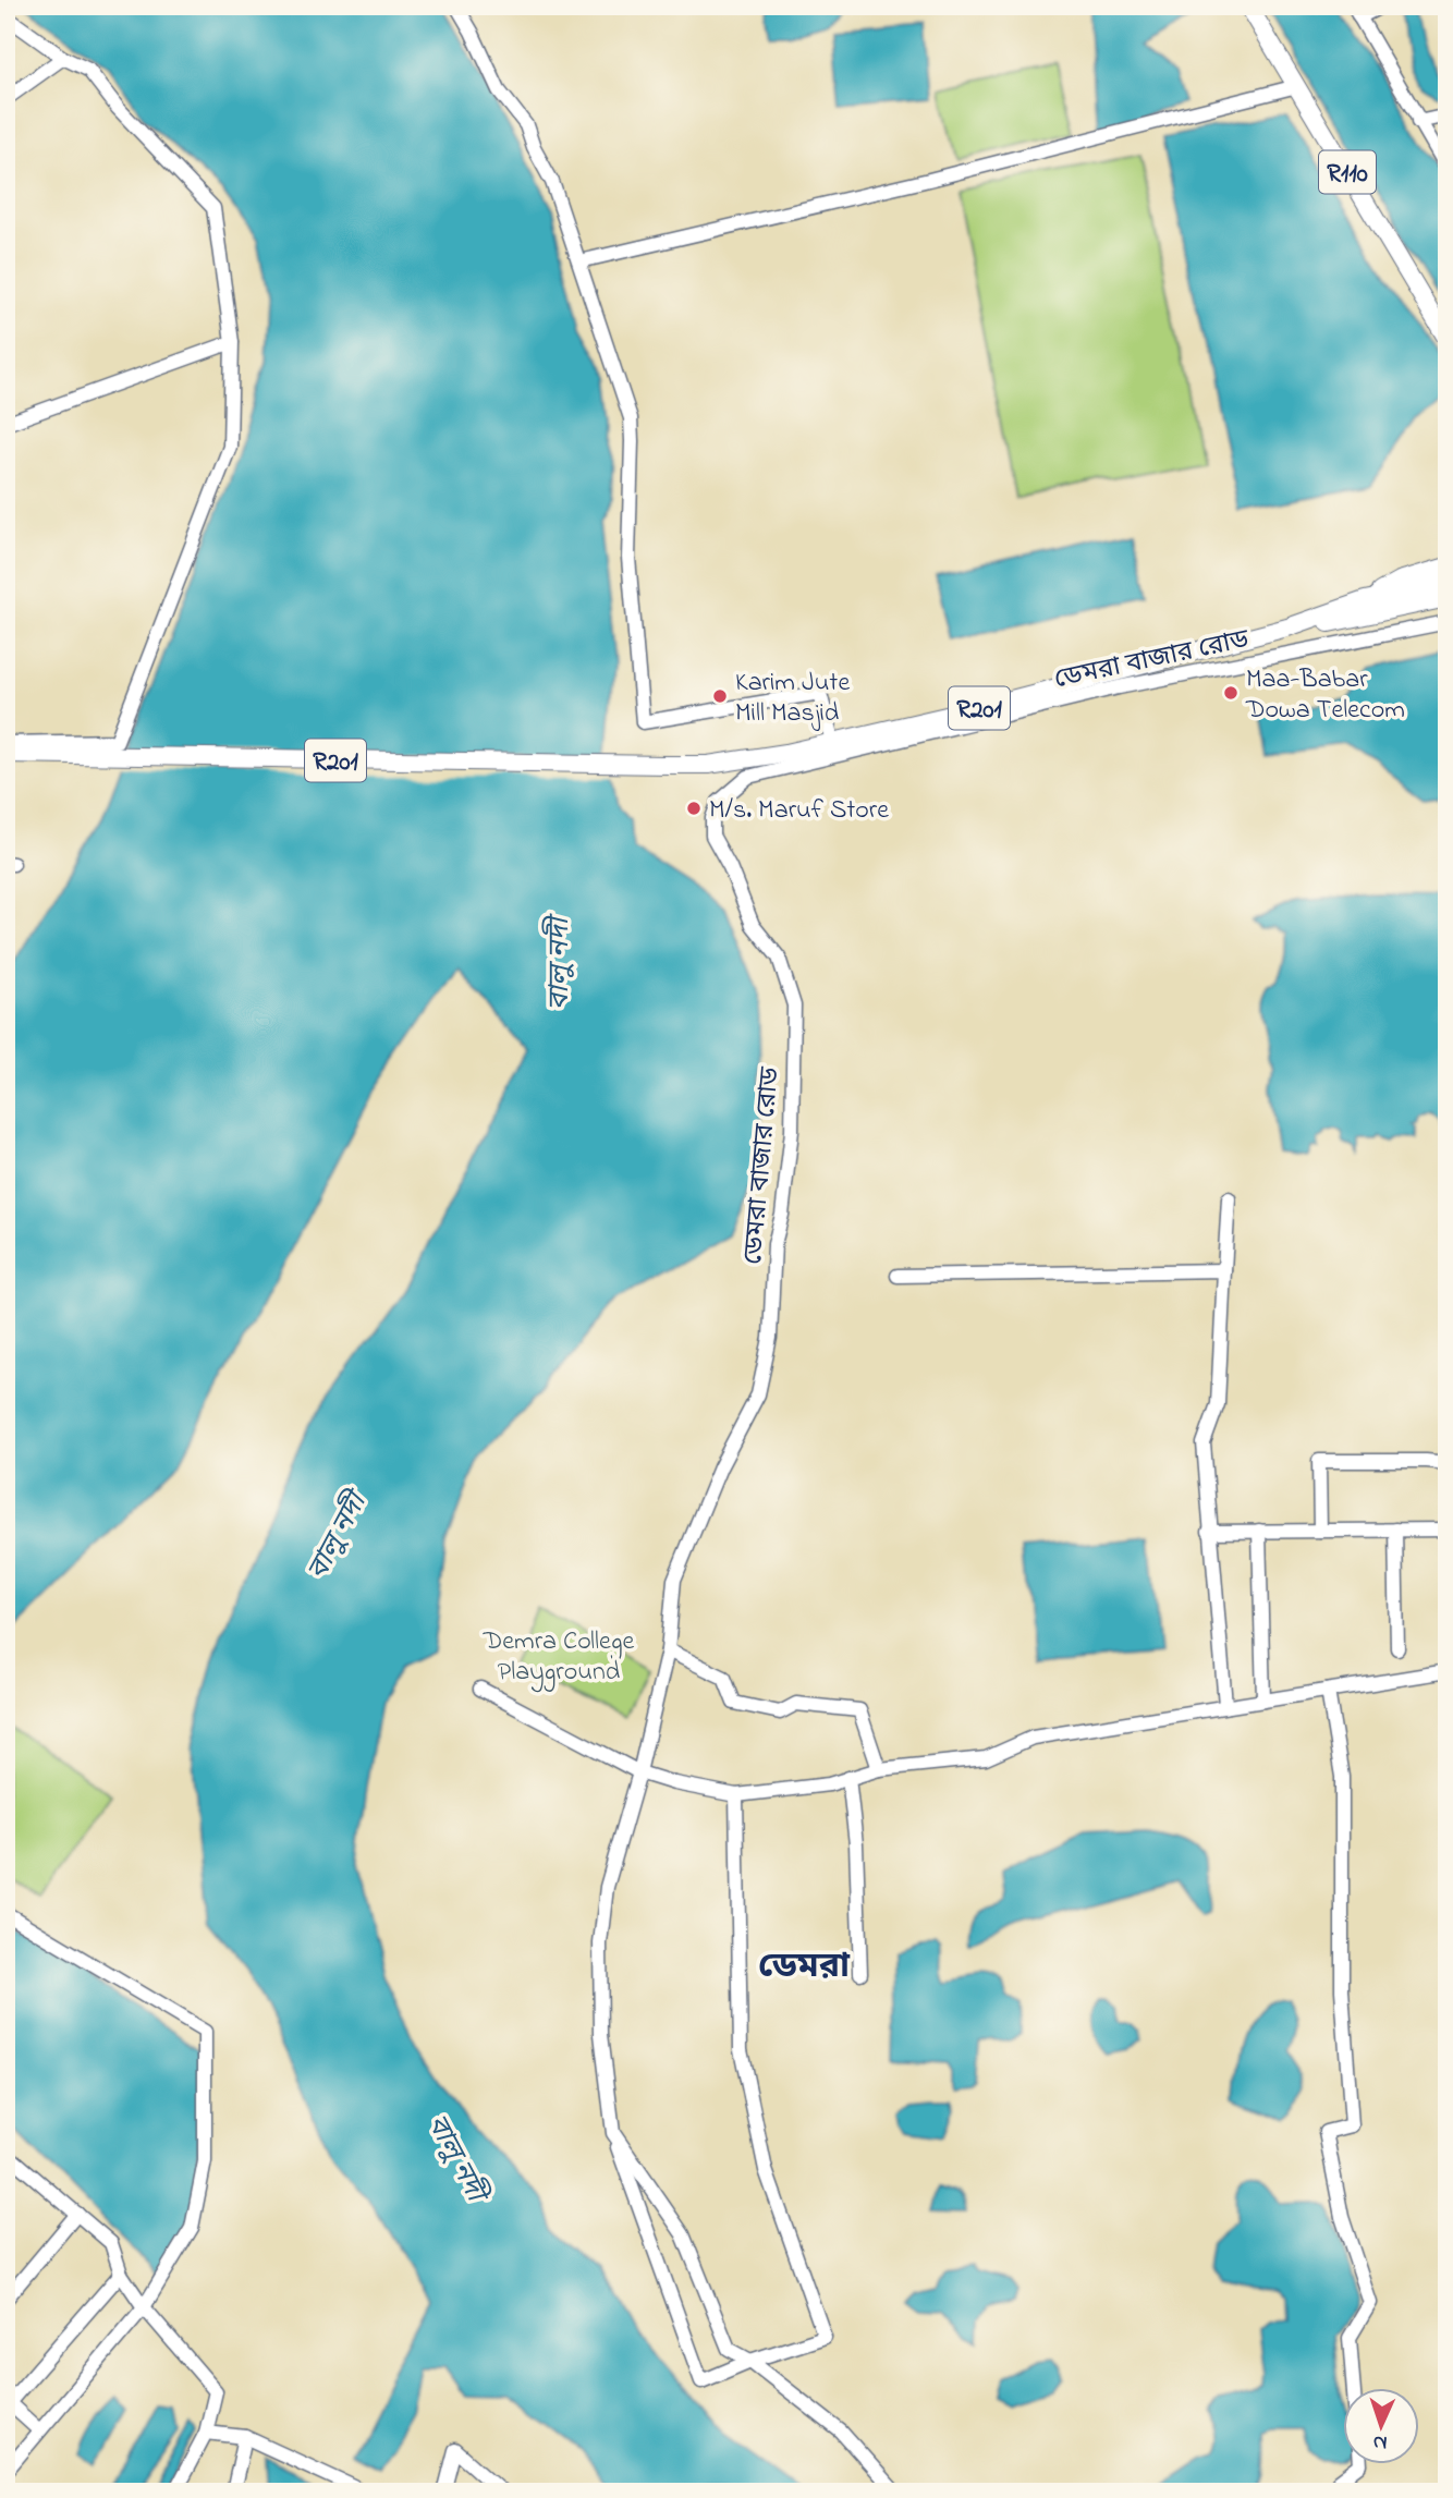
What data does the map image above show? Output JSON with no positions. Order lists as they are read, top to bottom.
{
  "streets": {
    "main road": ["R110", "R201"],
    "street": ["ডেমরা বাজার রোড"]
  },
  "districts": ["ডেমরা"],
  "water": ["বালু নদী"],
  "parks": ["Demra College Playground"],
  "places": ["Maa-Babar Dowa Telecom", "Karim Jute Mill Masjid", "M/s. Maruf Store"],
  "north": "bottom"
}
